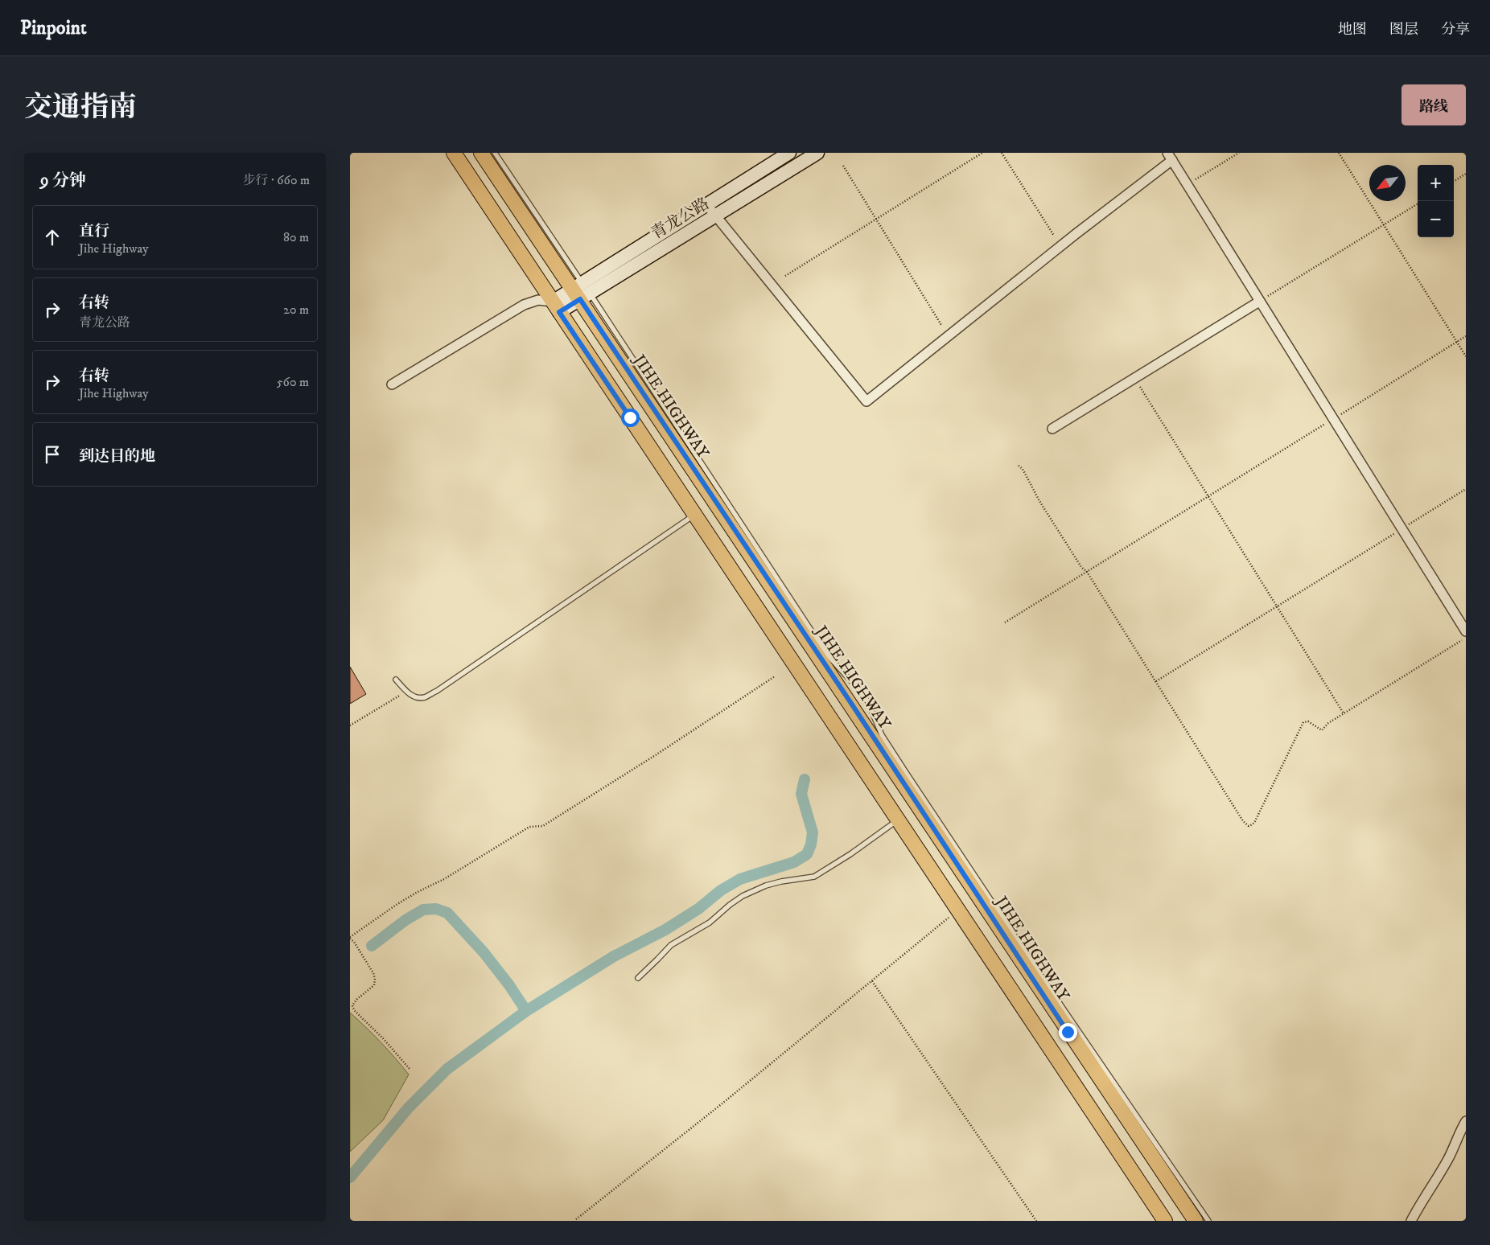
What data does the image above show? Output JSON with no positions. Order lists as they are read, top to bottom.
{
  "streets": {
    "main road": ["JIHE HIGHWAY"],
    "street": ["青龙公路"]
  },
  "crossings": [
    ["青龙公路", "JIHE HIGHWAY"]
  ],
  "north": "bottom left",
  "page": {
    "header": "Pinpoint",
    "nav": ["地图", "图层", "分享"],
    "title": "交通指南",
    "buttons": "路线",
    "heading": ["9 分钟", "步行 · 660 m"],
    "map_buttons": ["+", "−"],
    "list": [
      ["直行", "Jihe Highway", "80 m"],
      ["右转", "青龙公路", "20 m"],
      ["右转", "Jihe Highway", "560 m"],
      "到达目的地"
    ]
  }
}
